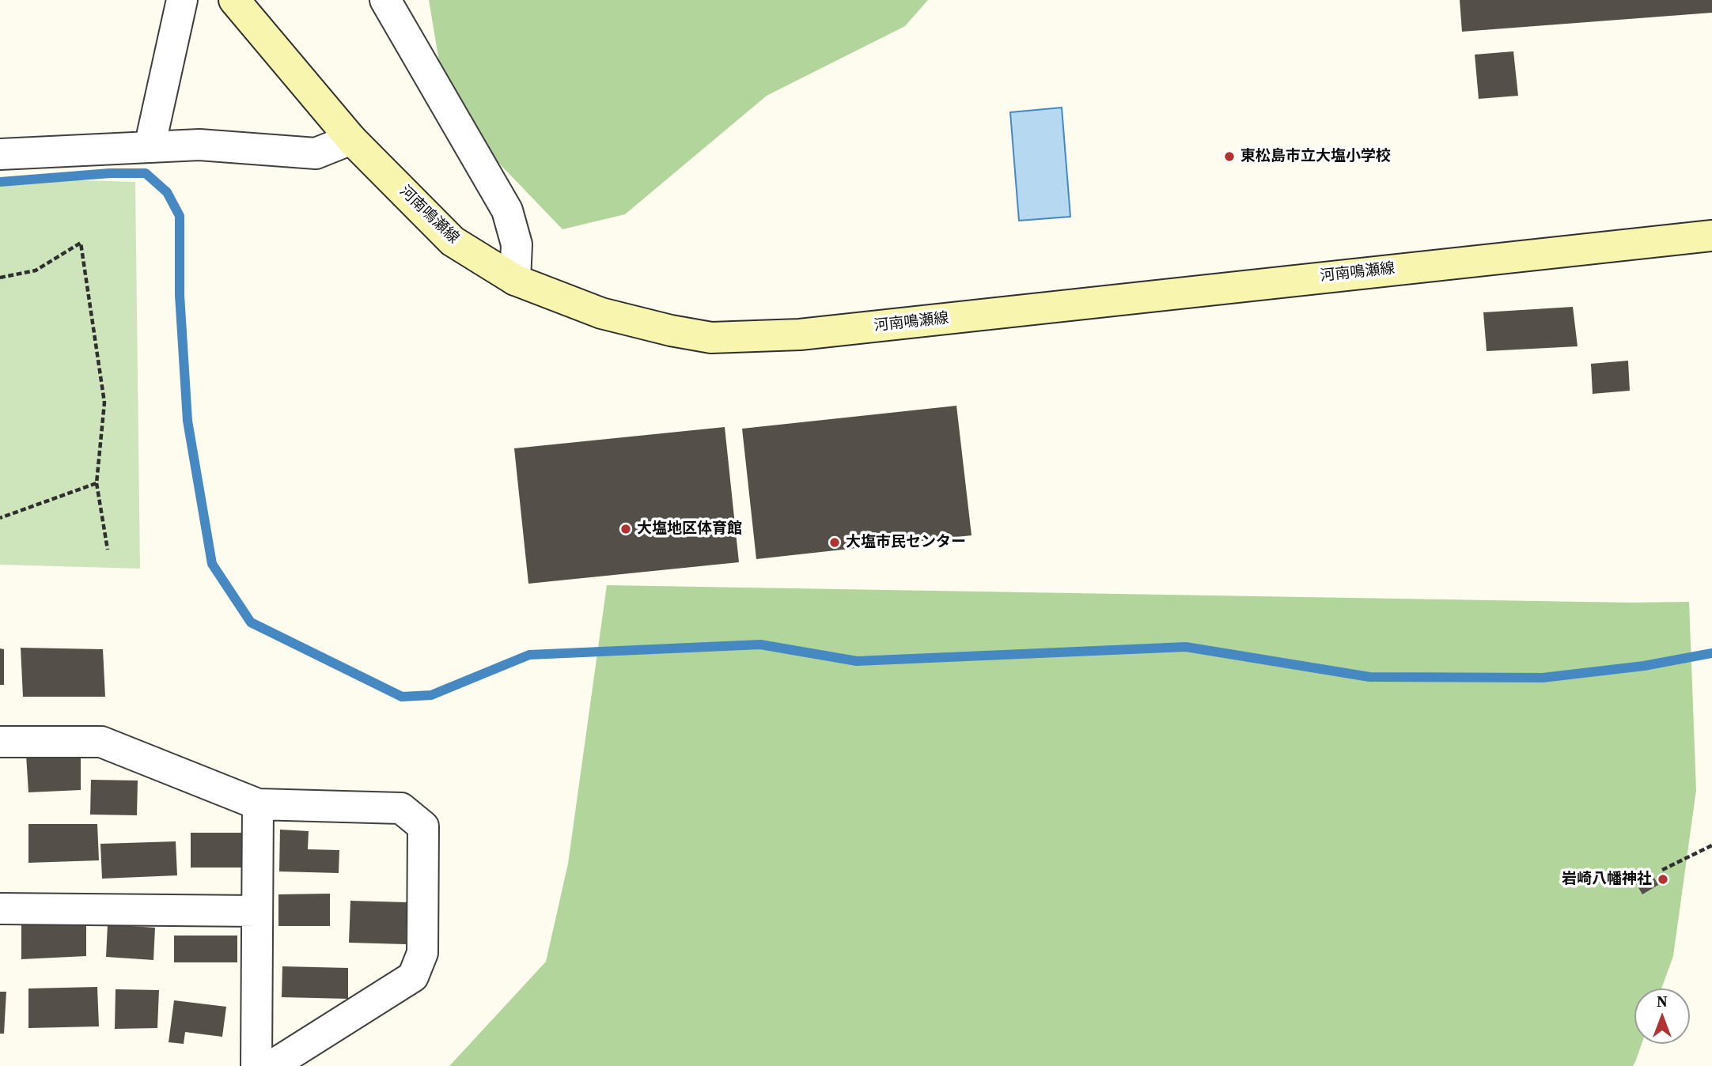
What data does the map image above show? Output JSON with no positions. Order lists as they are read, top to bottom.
{
  "streets": {
    "main road": ["河南鳴瀬線"]
  },
  "places": [
    "東松島市立大塩小学校",
    "大塩地区体育館",
    "大塩市民センター",
    "岩崎八幡神社"
  ],
  "north": "top"
}
